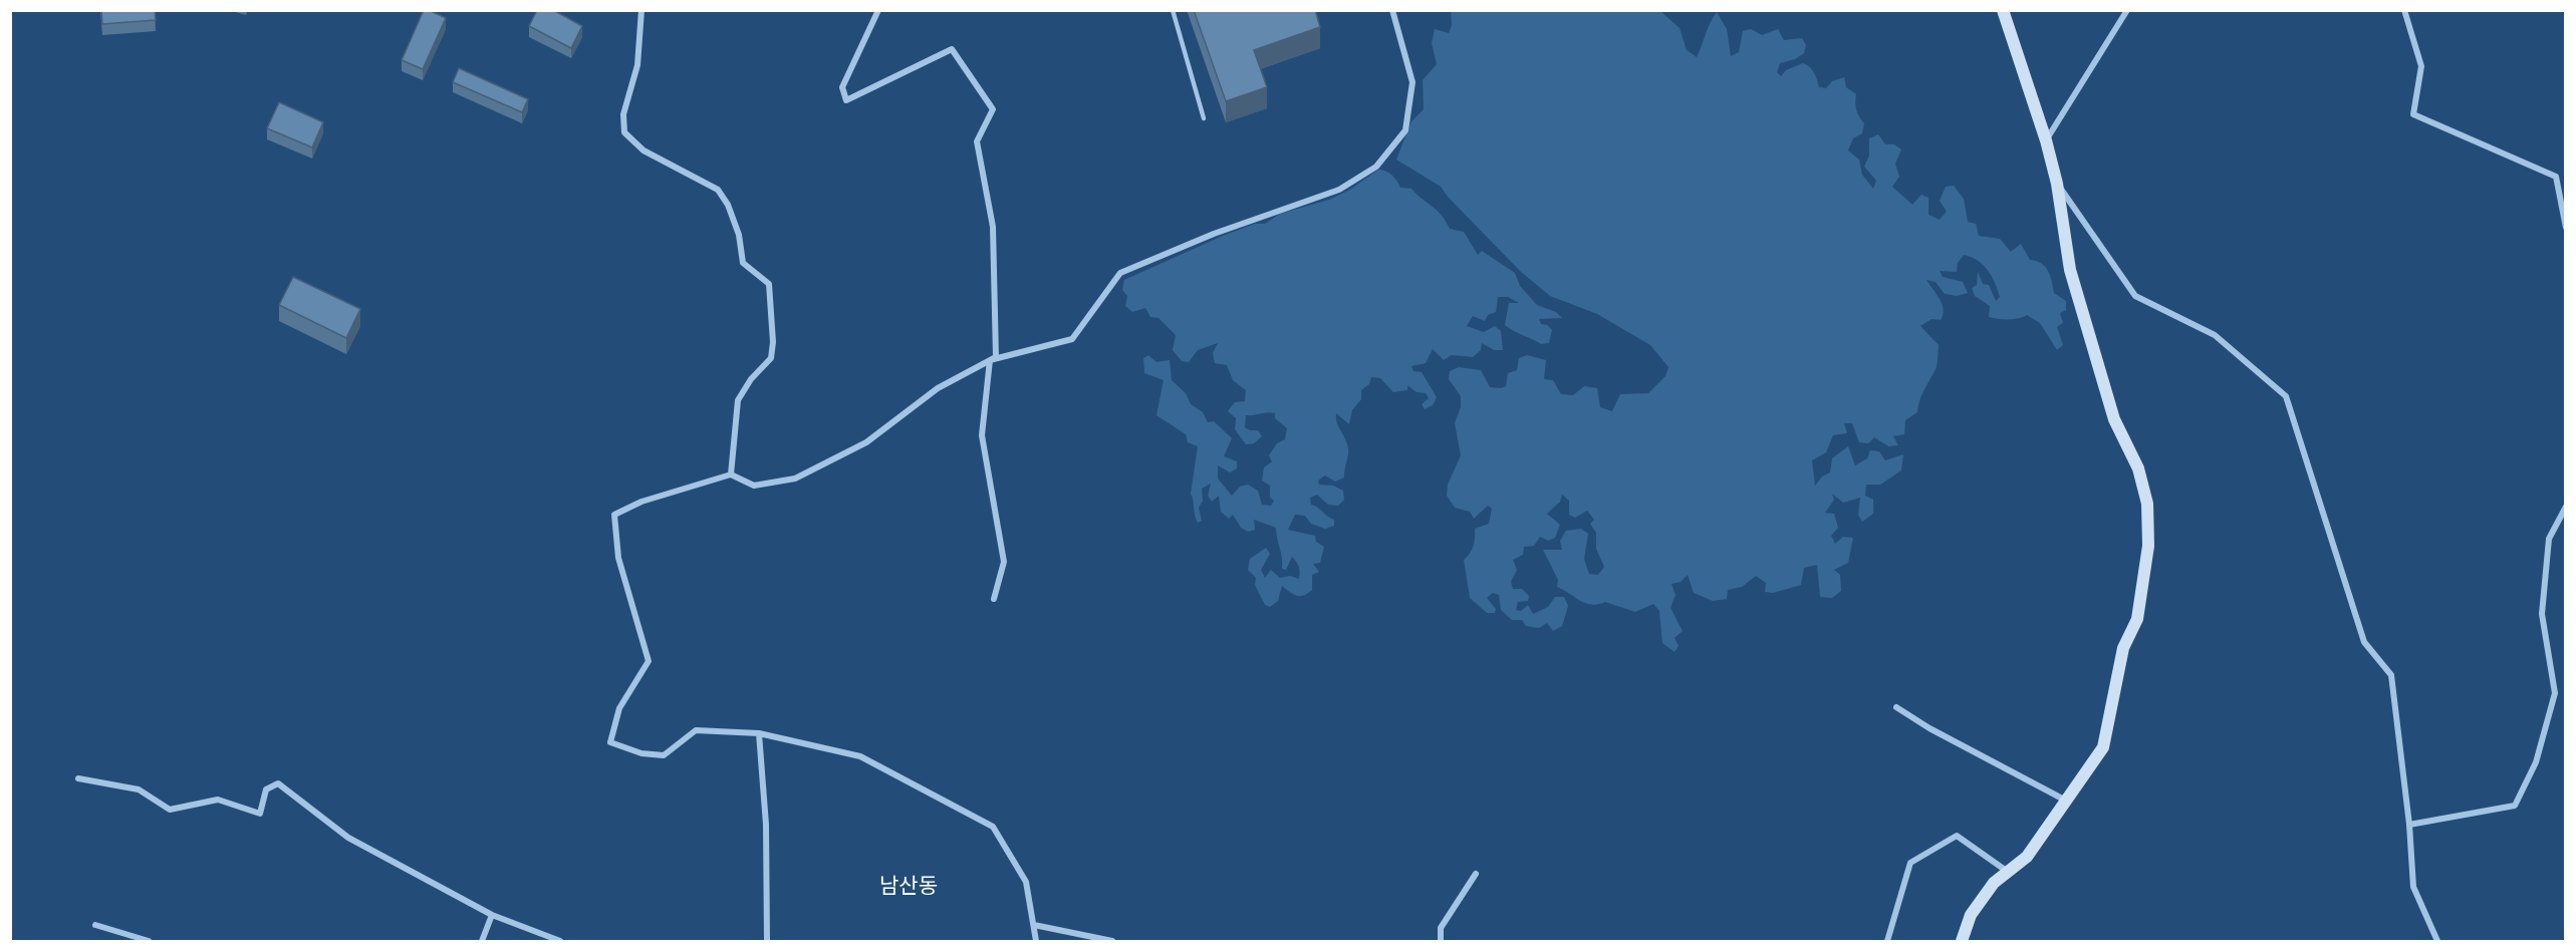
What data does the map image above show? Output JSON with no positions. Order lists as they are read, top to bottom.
{
  "districts": ["남산동"]
}
